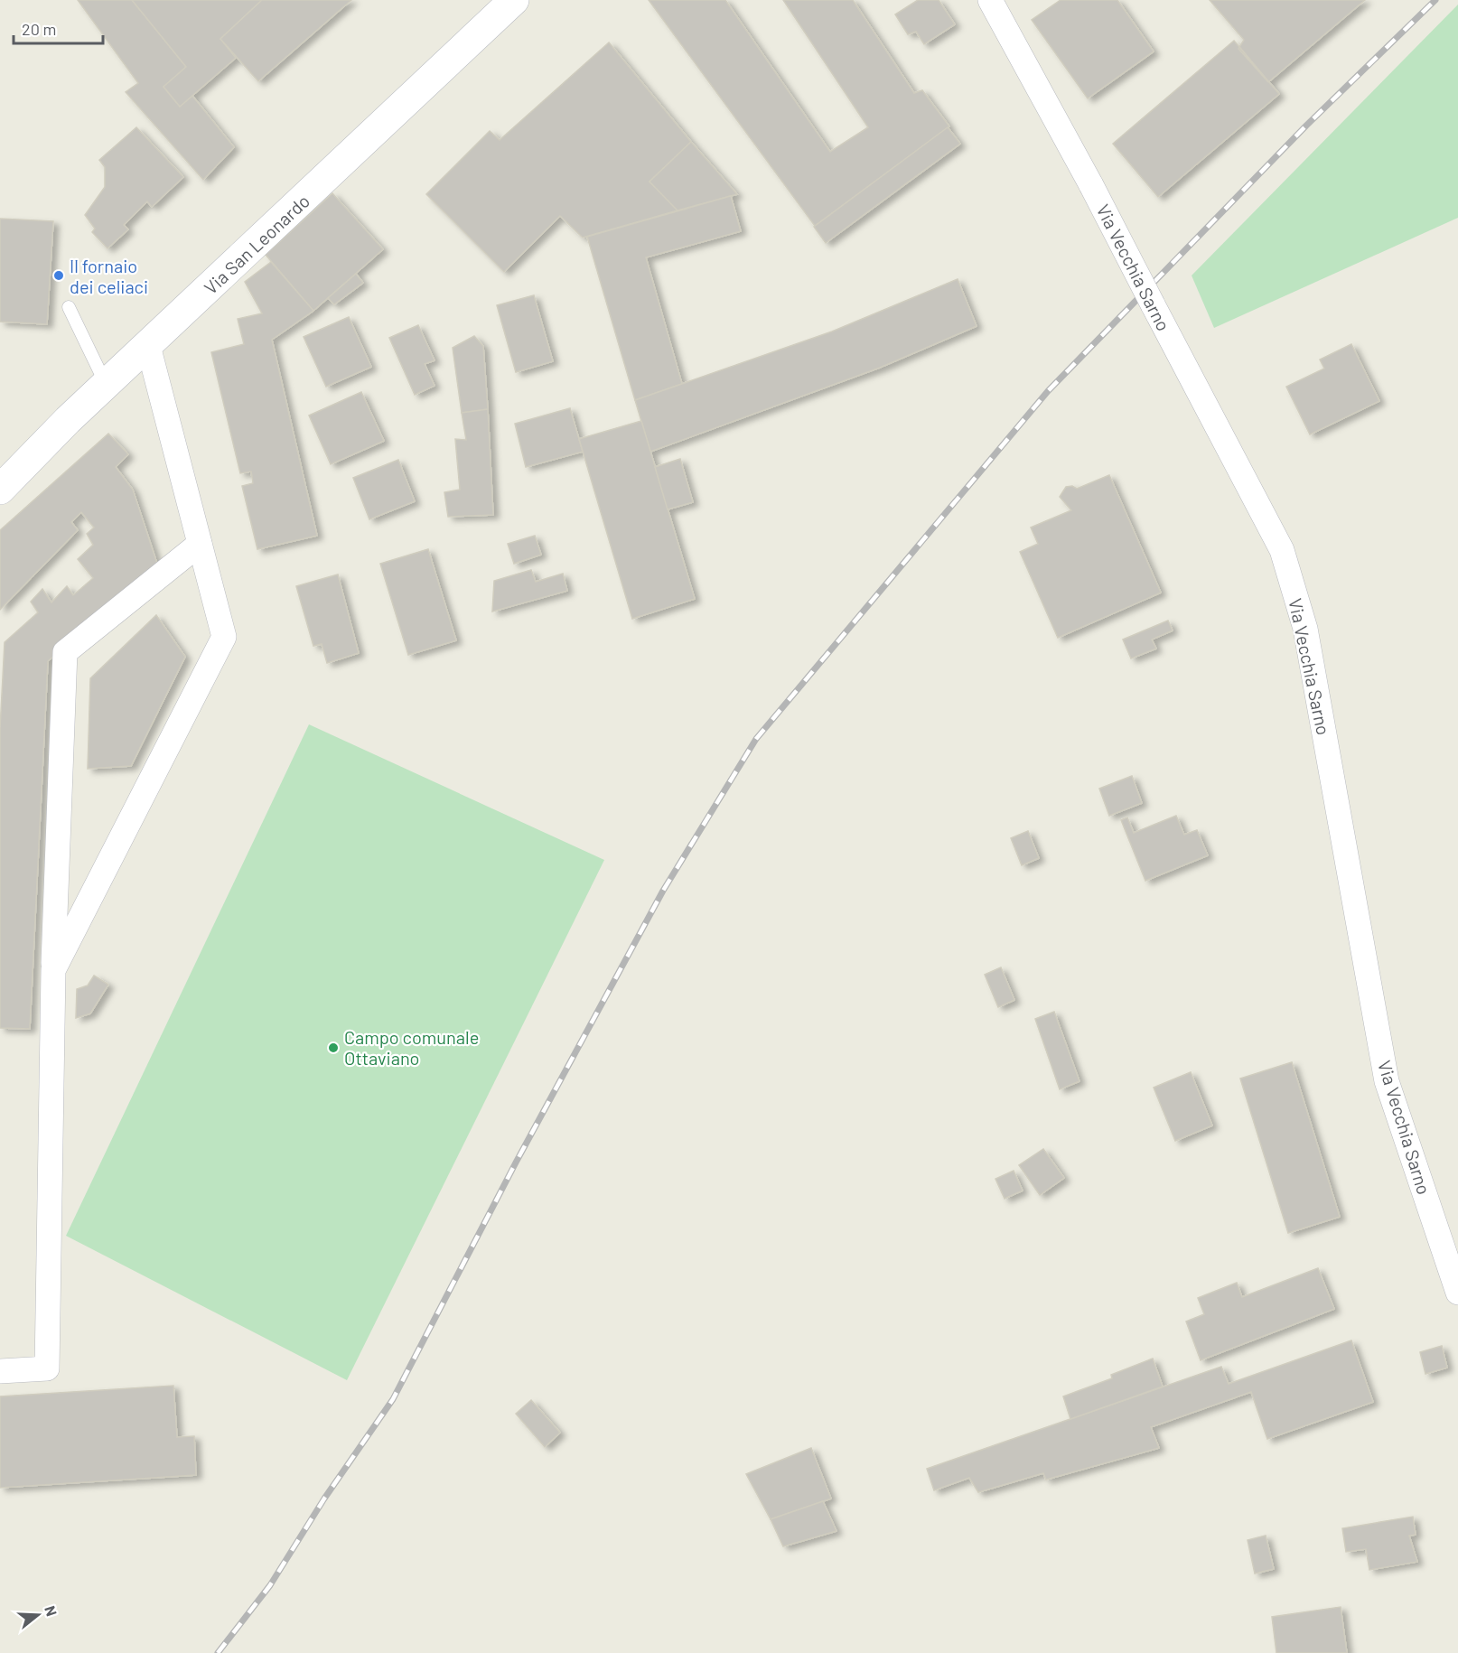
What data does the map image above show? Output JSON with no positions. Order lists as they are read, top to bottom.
{
  "streets": {
    "main road": ["Via San Leonardo"],
    "street": ["Via Vecchia Sarno"]
  },
  "places": ["Il fornaio dei celiaci", "Campo comunale Ottaviano"],
  "scale_bar": "20 m",
  "north": "right"
}
